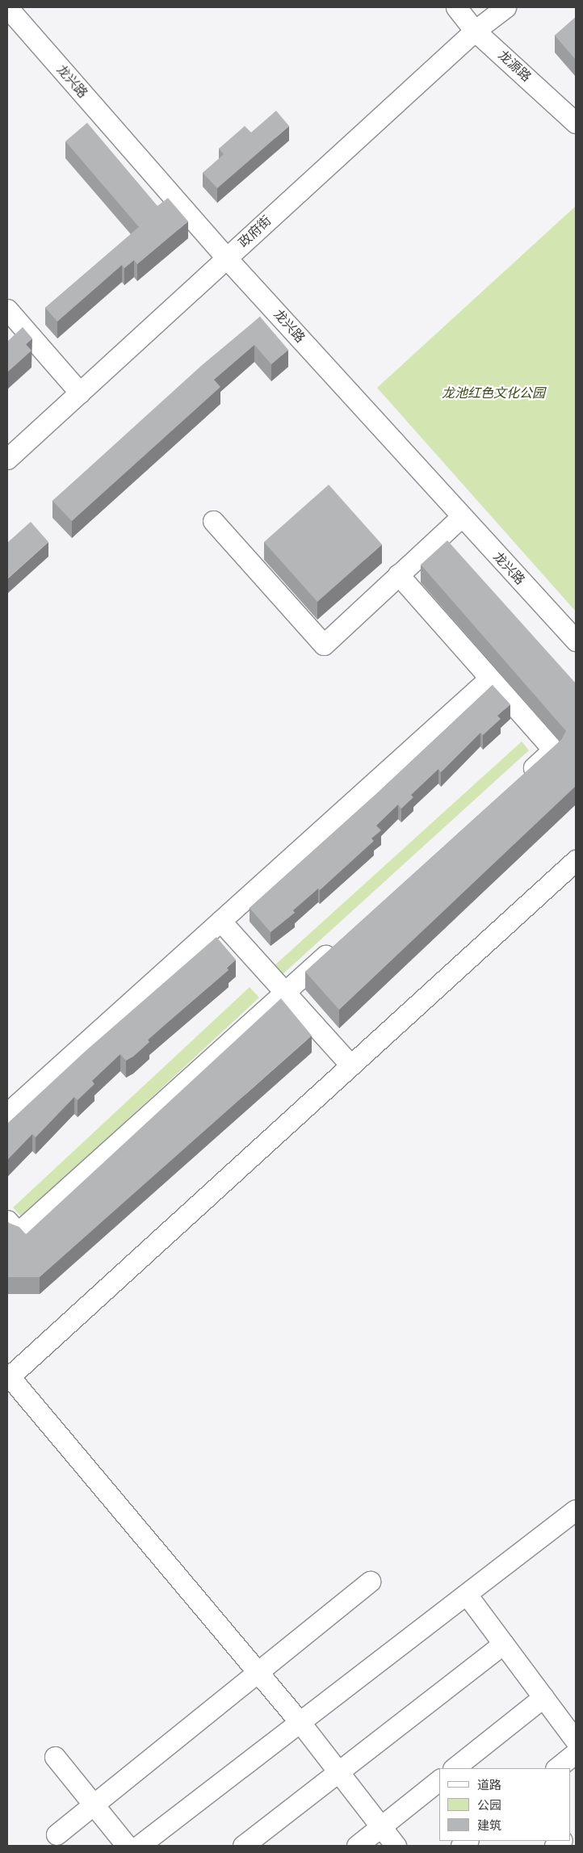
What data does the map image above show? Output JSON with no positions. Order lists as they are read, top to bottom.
{
  "streets": {
    "street": ["龙源路", "龙兴路", "政府街"]
  },
  "crossings": [
    ["龙源路", "政府街"],
    ["龙兴路", "政府街"]
  ],
  "parks": ["龙池红色文化公园"],
  "legend": ["道路", "公园", "建筑"]
}
